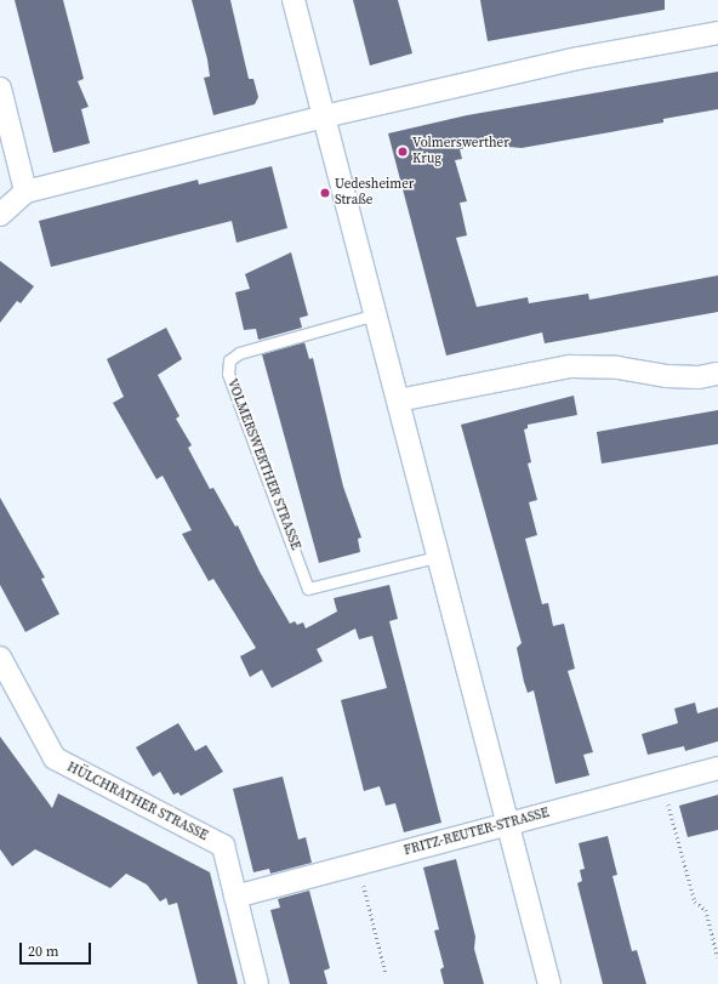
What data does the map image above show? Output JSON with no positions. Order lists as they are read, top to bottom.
{
  "streets": {
    "street": ["HÜLCHRATHER STRASSE", "FRITZ-REUTER-STRASSE"],
    "lane": ["VOLMERSWERTHER STRASSE"]
  },
  "crossings": [
    ["HÜLCHRATHER STRASSE", "FRITZ-REUTER-STRASSE"]
  ],
  "places": ["Volmerswerther Krug", "Uedesheimer Straße"],
  "scale_bar": "20 m"
}
